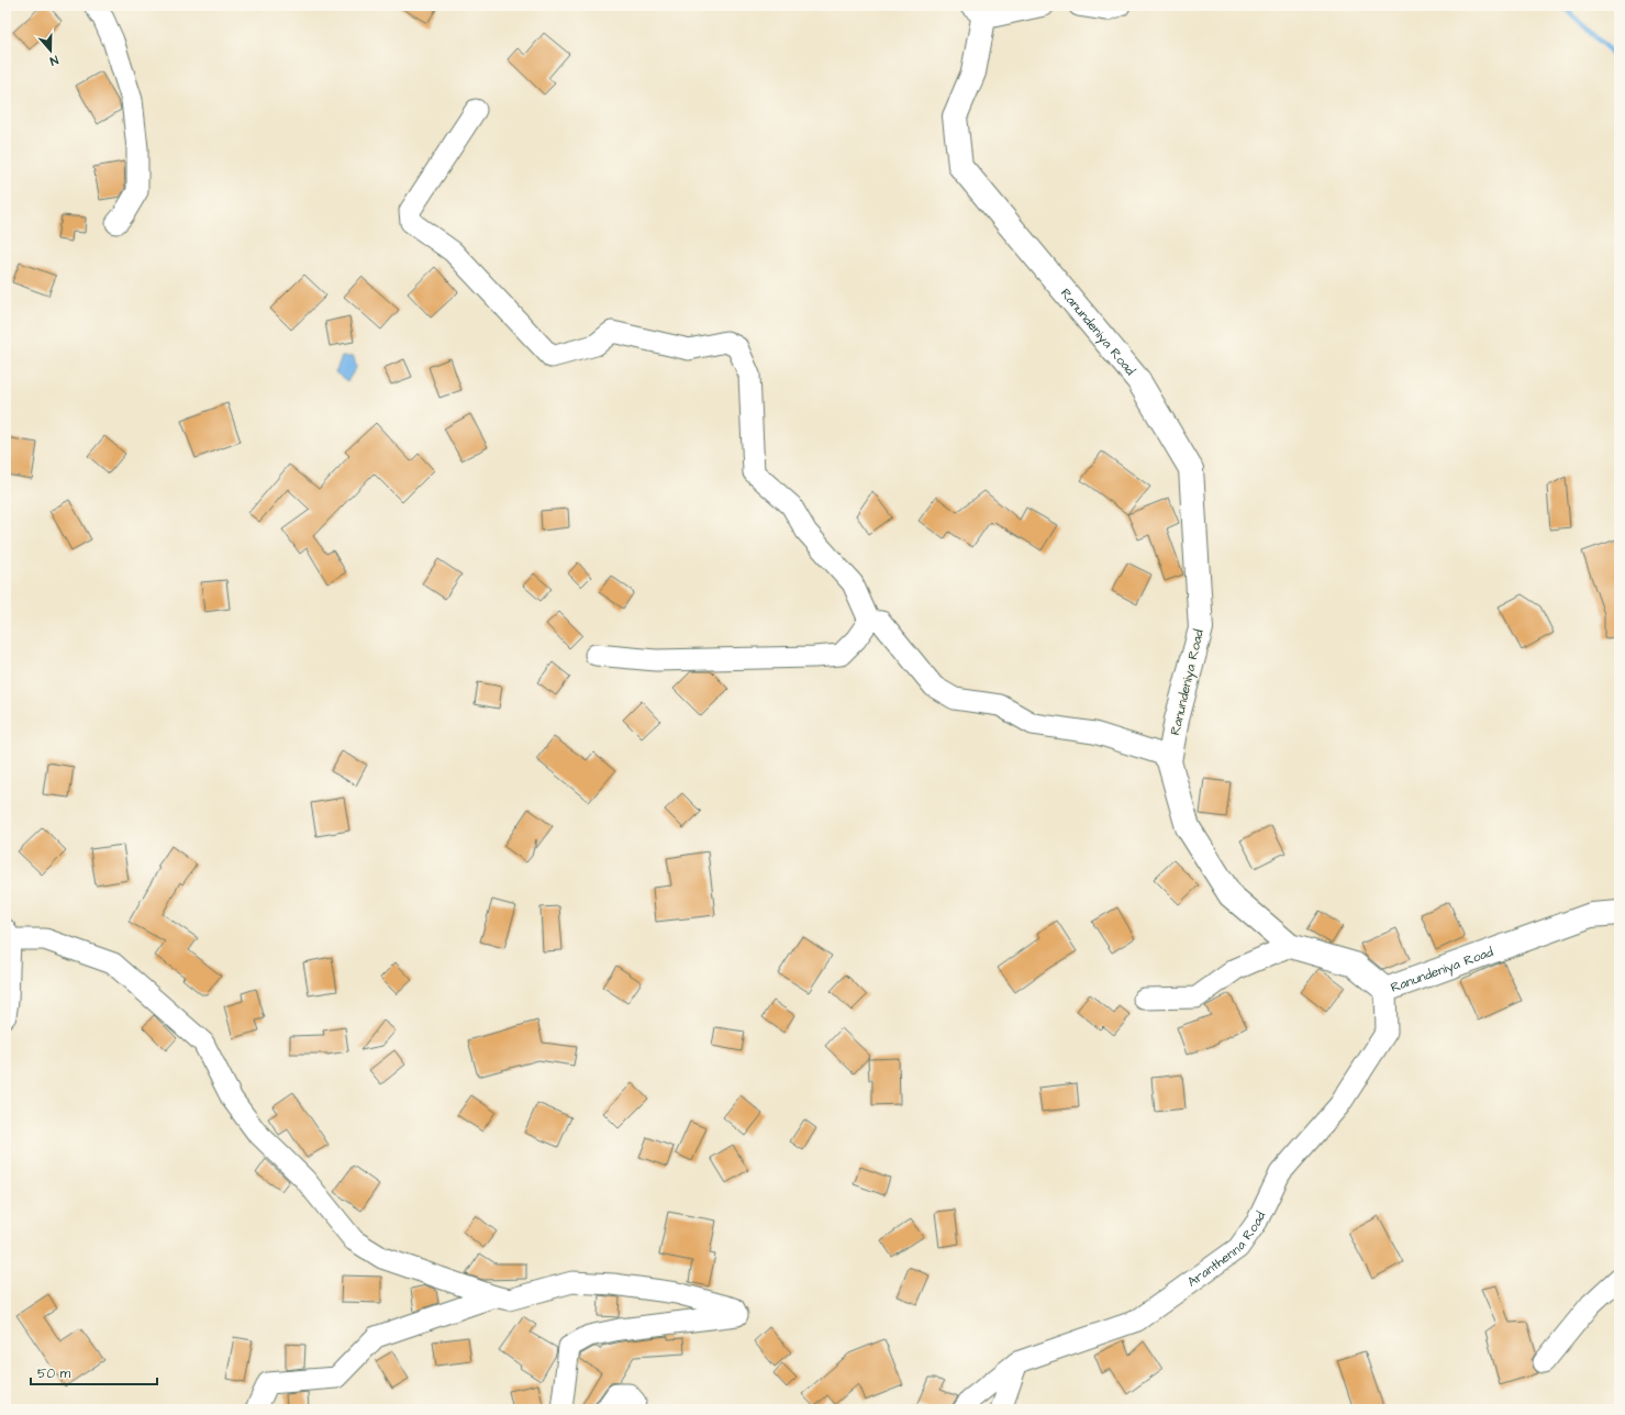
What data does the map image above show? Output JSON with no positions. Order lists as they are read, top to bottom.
{
  "streets": {
    "main road": ["Ranundeniya Road"],
    "street": ["Aranthenna Road"]
  },
  "crossings": [
    ["Ranundeniya Road", "Aranthenna Road"]
  ],
  "scale_bar": "50 m",
  "north": "bottom"
}
